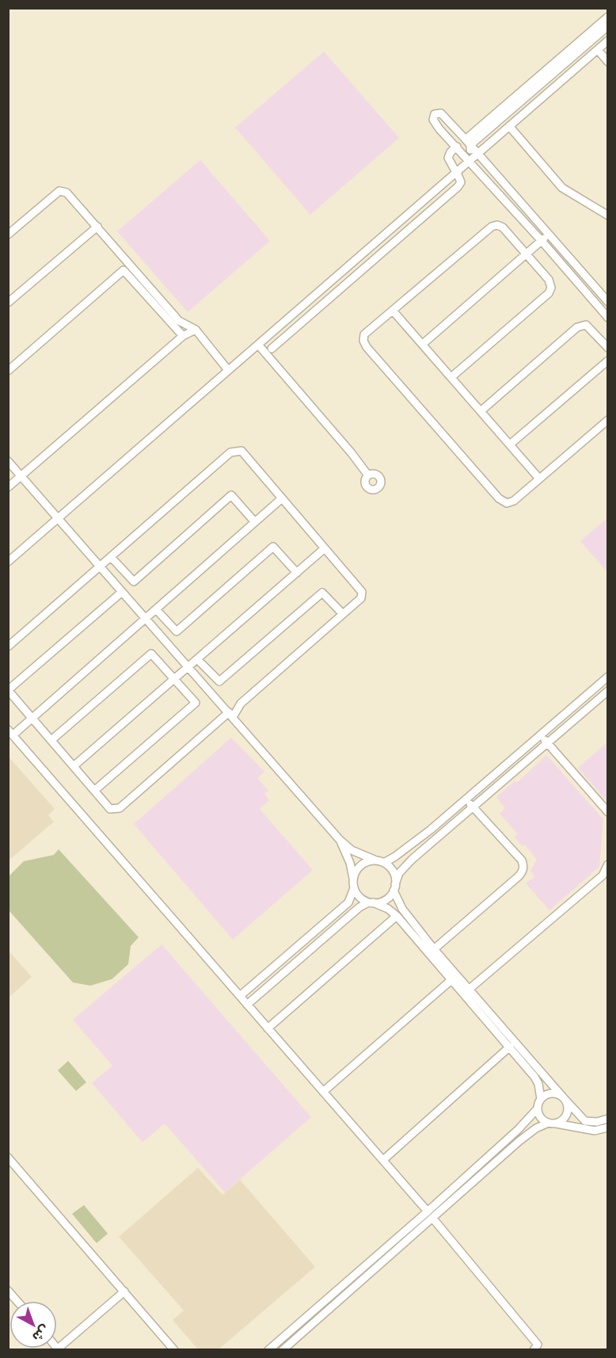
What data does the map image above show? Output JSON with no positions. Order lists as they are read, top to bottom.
{
  "north": "bottom right"
}
